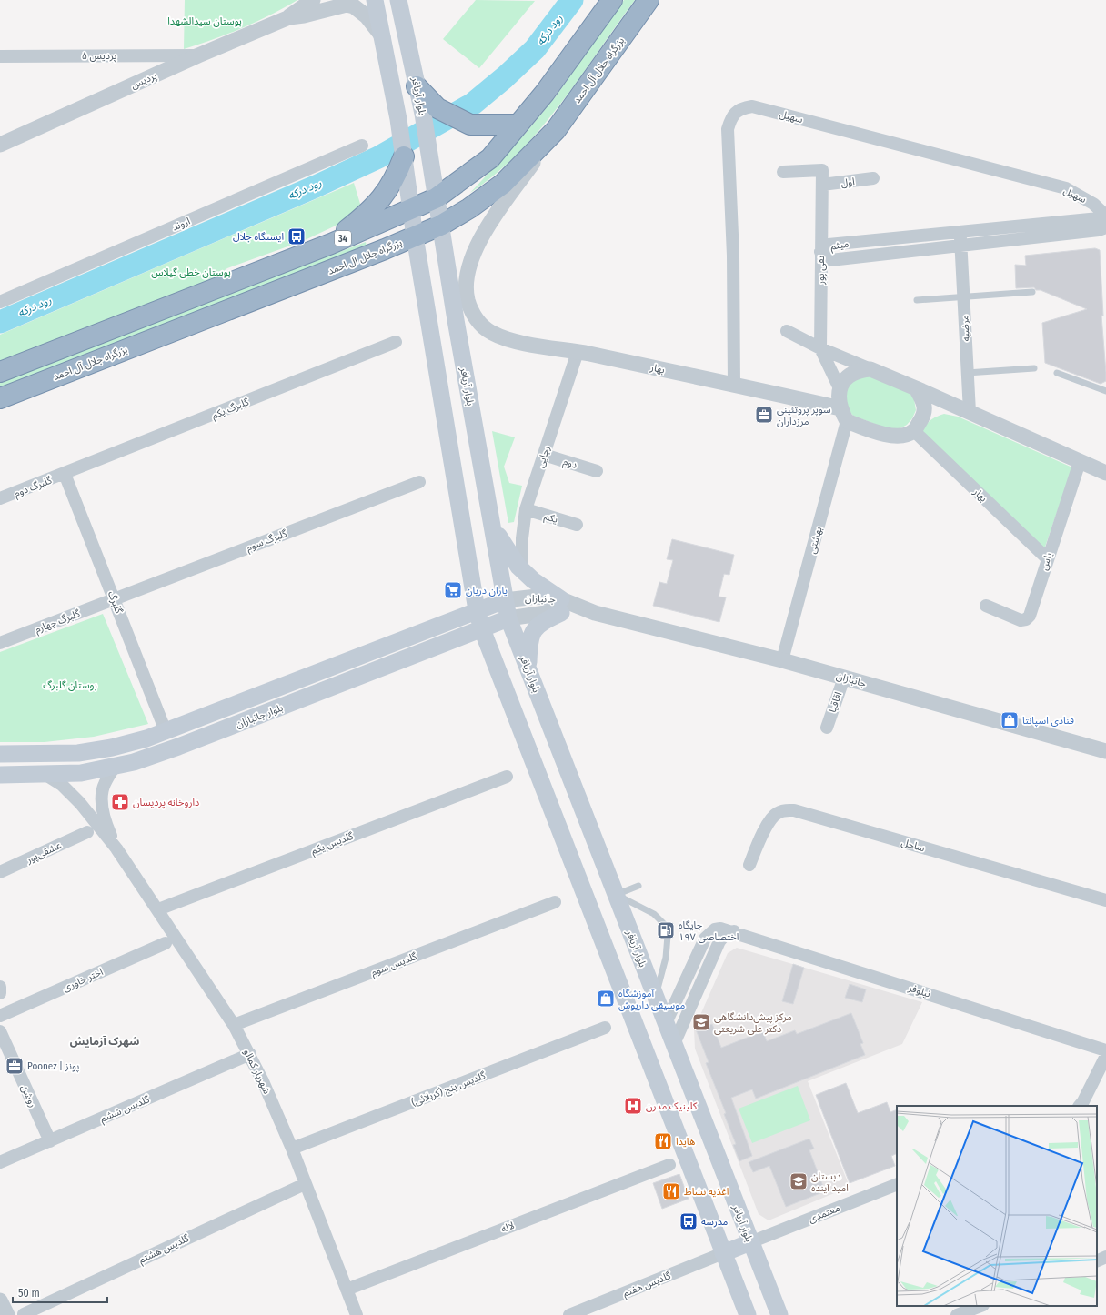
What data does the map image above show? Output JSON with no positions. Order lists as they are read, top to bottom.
{
  "streets": {
    "highway": ["بزرگراه جلال آل احمد", "34"],
    "main road": ["بلوار آریافر", "بلوار جانبازان"],
    "street": [
      "پردیس ۵",
      "پردیس",
      "سهیل",
      "اول",
      "اروند",
      "میثم",
      "تقی پور",
      "مرضیه",
      "بهار",
      "گلبرگ یکم",
      "رجایی",
      "دوم",
      "گلبرگ دوم",
      "یکم",
      "گلبرگ سوم",
      "بهشتی",
      "یاس",
      "جانبازان",
      "گلبرگ",
      "گلبرگ چهارم",
      "اقاقیا",
      "گلدیس یکم",
      "ساحل",
      "عشقی‌پور",
      "گلدیس سوم",
      "اختر خاوری",
      "نیلوفر",
      "شهریار کمالو",
      "گلدیس پنج (کربلائی)",
      "روشن",
      "گلدیس ششم",
      "معتمدی",
      "لاله",
      "گلدیس هشتم",
      "گلدیس هفتم"
    ]
  },
  "crossings": [
    ["پردیس ۵", "پردیس"],
    ["بزرگراه جلال آل احمد", "بلوار آریافر"],
    ["بزرگراه جلال آل احمد", "بهار"],
    ["بلوار آریافر", "34"],
    ["بلوار آریافر", "جانبازان"],
    ["بلوار آریافر", "بلوار جانبازان"],
    ["بلوار آریافر", "نیلوفر"],
    ["بلوار آریافر", "معتمدی"],
    ["سهیل", "بهار"],
    ["اول", "تقی پور"],
    ["میثم", "تقی پور"],
    ["میثم", "مرضیه"],
    ["بهار", "رجایی"],
    ["بهار", "بهشتی"],
    ["بهار", "یاس"],
    ["گلبرگ یکم", "گلبرگ دوم"],
    ["گلبرگ یکم", "گلبرگ"],
    ["رجایی", "دوم"],
    ["رجایی", "یکم"],
    ["گلبرگ دوم", "گلبرگ"],
    ["گلبرگ سوم", "گلبرگ"],
    ["گلبرگ سوم", "گلبرگ چهارم"],
    ["بهشتی", "جانبازان"],
    ["جانبازان", "اقاقیا"],
    ["جانبازان", "بلوار جانبازان"],
    ["گلبرگ", "گلبرگ چهارم"],
    ["گلبرگ", "بلوار جانبازان"],
    ["گلدیس یکم", "شهریار کمالو"],
    ["گلدیس سوم", "شهریار کمالو"],
    ["شهریار کمالو", "گلدیس پنج (کربلائی)"],
    ["شهریار کمالو", "گلدیس ششم"],
    ["شهریار کمالو", "لاله"],
    ["شهریار کمالو", "گلدیس هشتم"],
    ["روشن", "گلدیس ششم"]
  ],
  "districts": ["شهرک آزمایش"],
  "water": ["رود درکه"],
  "parks": ["بوستان سیدالشهدا", "بوستان خطی گیلاس", "بوستان گلبرگ"],
  "places": {
    "bus stop": ["ایستگاه جلال", "مدرسه"],
    "office": ["سوپر پروتئینی مرزداران", "Poonez | پونز"],
    "supermarket": ["یاران دریان"],
    "shop": ["قنادی اسپانتا", "آموزشگاه موسیقی داریوش"],
    "pharmacy": ["داروخانه پردیسان"],
    "fuel station": ["جایگاه اختصاصی ۱۹۷"],
    "school or university": ["مرکز پیش‌دانشگاهی دکتر علی شریعتی", "دبستان امید آینده"],
    "hospital": ["کلینیک مدرن"],
    "restaurant": ["هایدا", "اغذیه نشاط"]
  },
  "scale_bar": "50 m"
}
